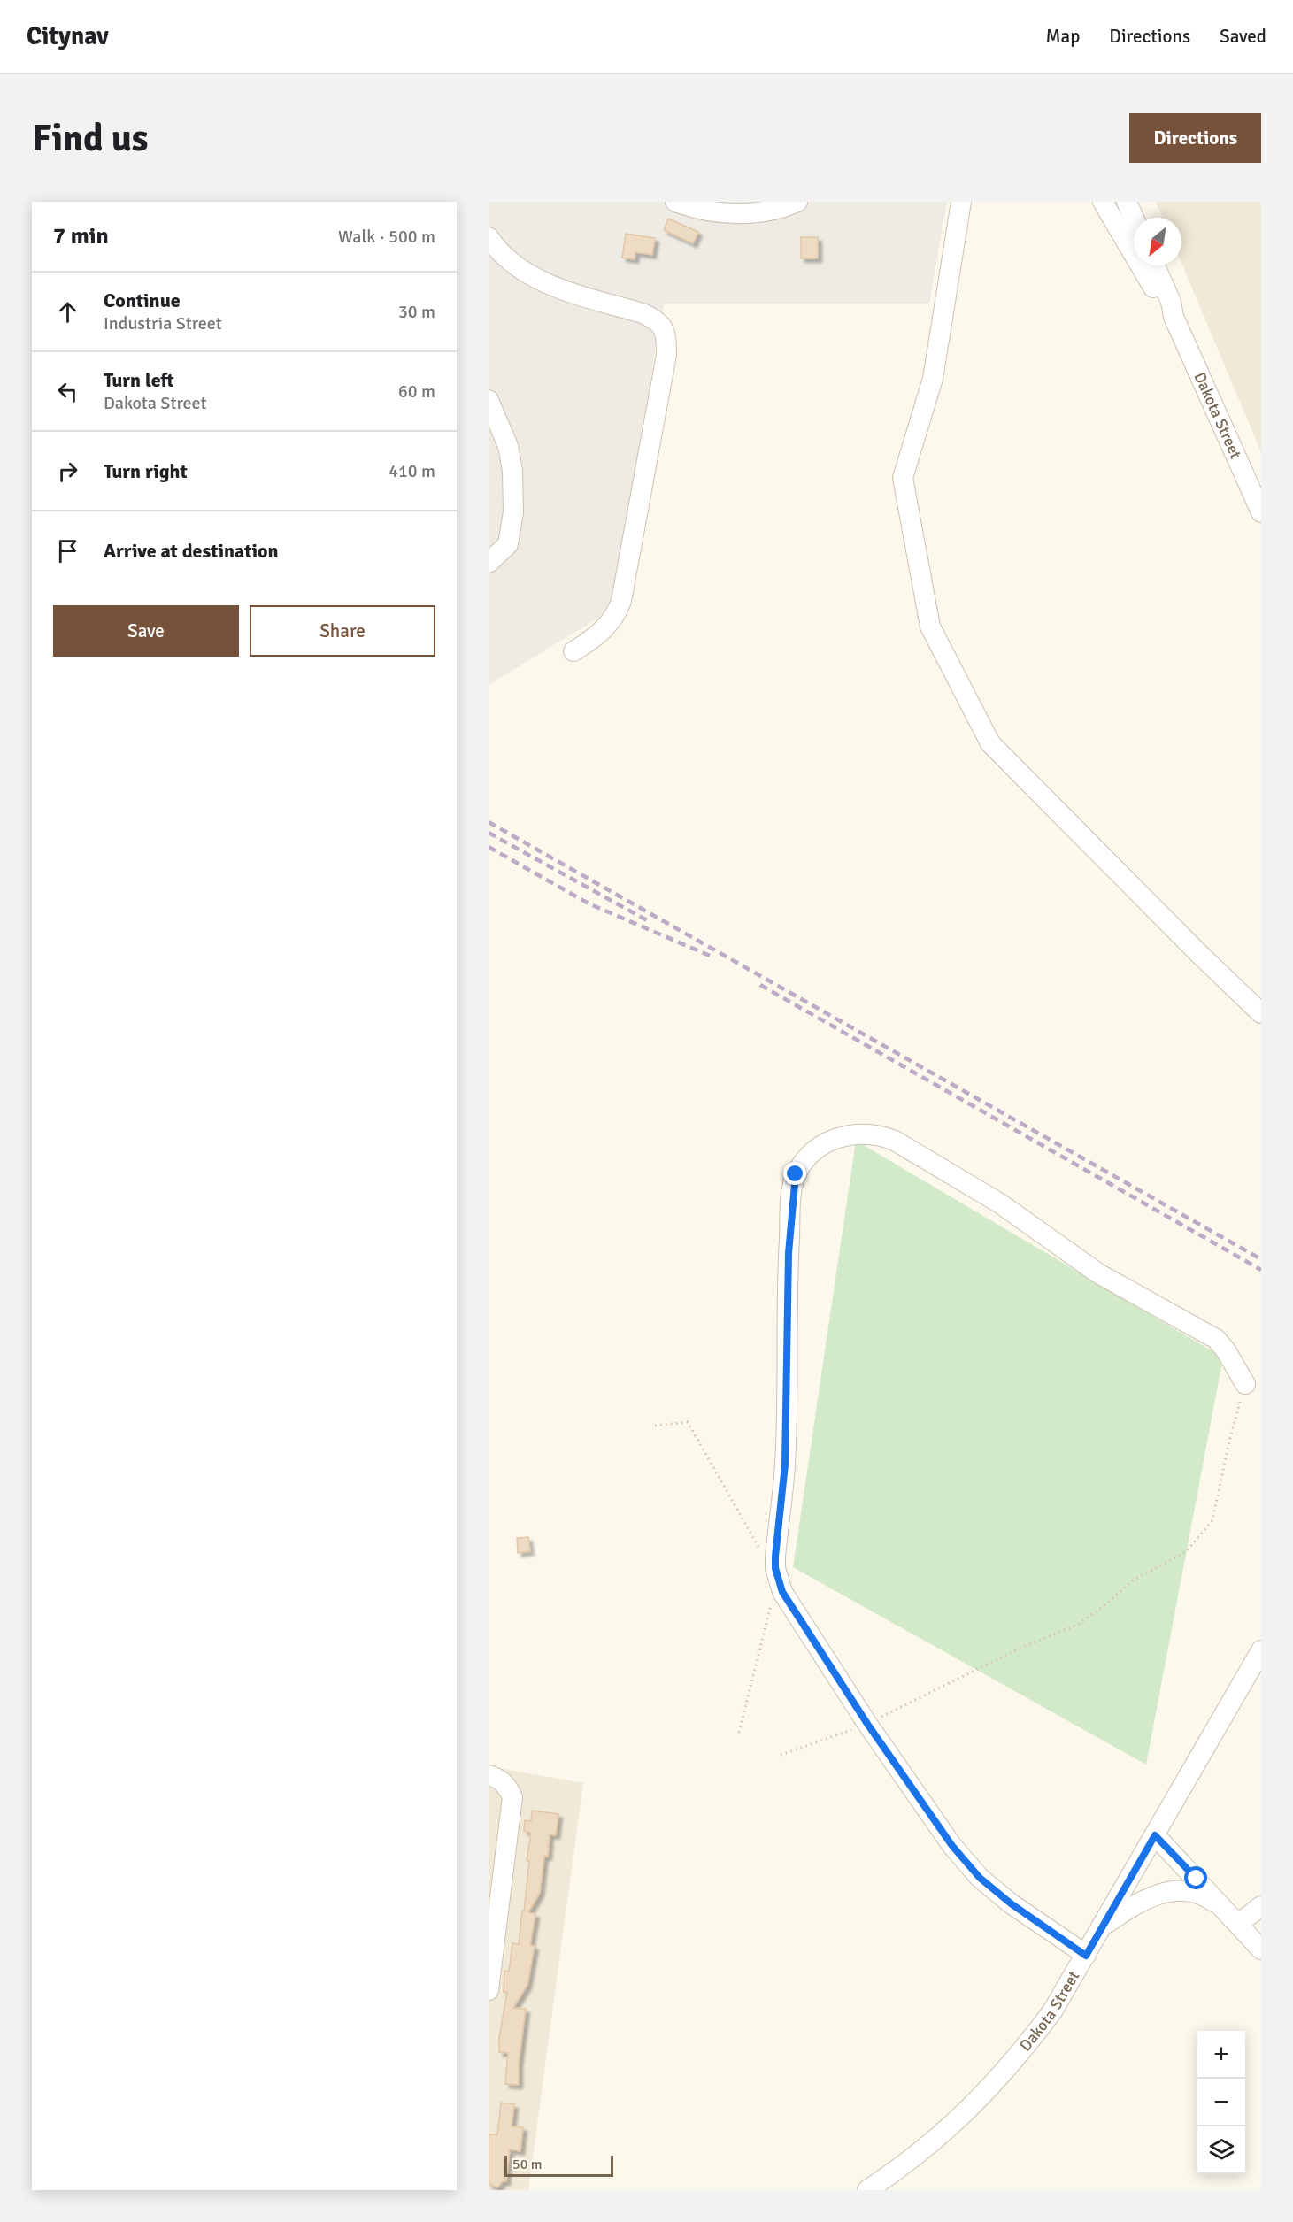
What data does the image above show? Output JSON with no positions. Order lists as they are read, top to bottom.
{
  "streets": {
    "street": ["Dakota Street"]
  },
  "scale_bar": "50 m",
  "north": "bottom left",
  "page": {
    "header": "Citynav",
    "nav": ["Map", "Directions", "Saved"],
    "buttons": [
      "Directions",
      ["Save", "Share"]
    ],
    "title": "Find us",
    "heading": ["7 min", "Walk · 500 m"],
    "list": [
      ["Continue", "Industria Street", "30 m"],
      ["Turn left", "Dakota Street", "60 m"],
      ["Turn right", "410 m"],
      "Arrive at destination"
    ],
    "map_buttons": ["+", "−"],
    "scale": "50 m"
  }
}
